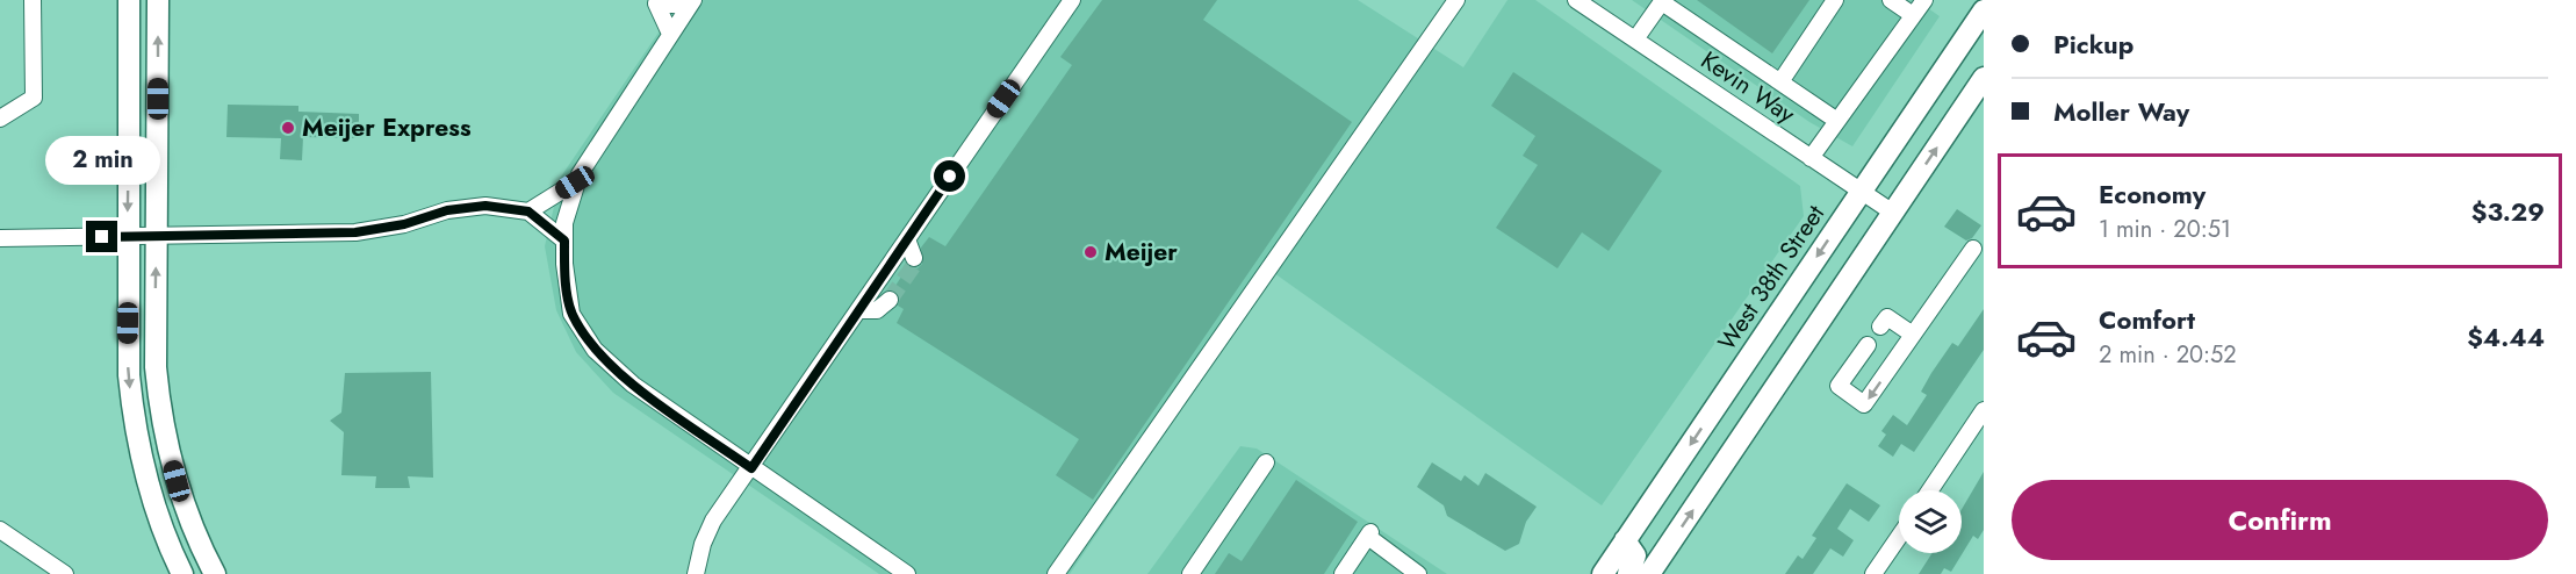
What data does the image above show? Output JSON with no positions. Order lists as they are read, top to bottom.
{
  "streets": {
    "main road": ["West 38th Street"],
    "street": ["Kevin Way"]
  },
  "crossings": [
    ["Kevin Way", "West 38th Street"]
  ],
  "places": ["Meijer Express", "Meijer"],
  "page": {
    "banner": ["Pickup", "Moller Way"],
    "bubble": "2 min",
    "list": [
      {
        "name": "Economy",
        "note": "1 min · 20:51",
        "value": "$3.29"
      },
      {
        "name": "Comfort",
        "note": "2 min · 20:52",
        "value": "$4.44"
      }
    ],
    "buttons": "Confirm"
  }
}
